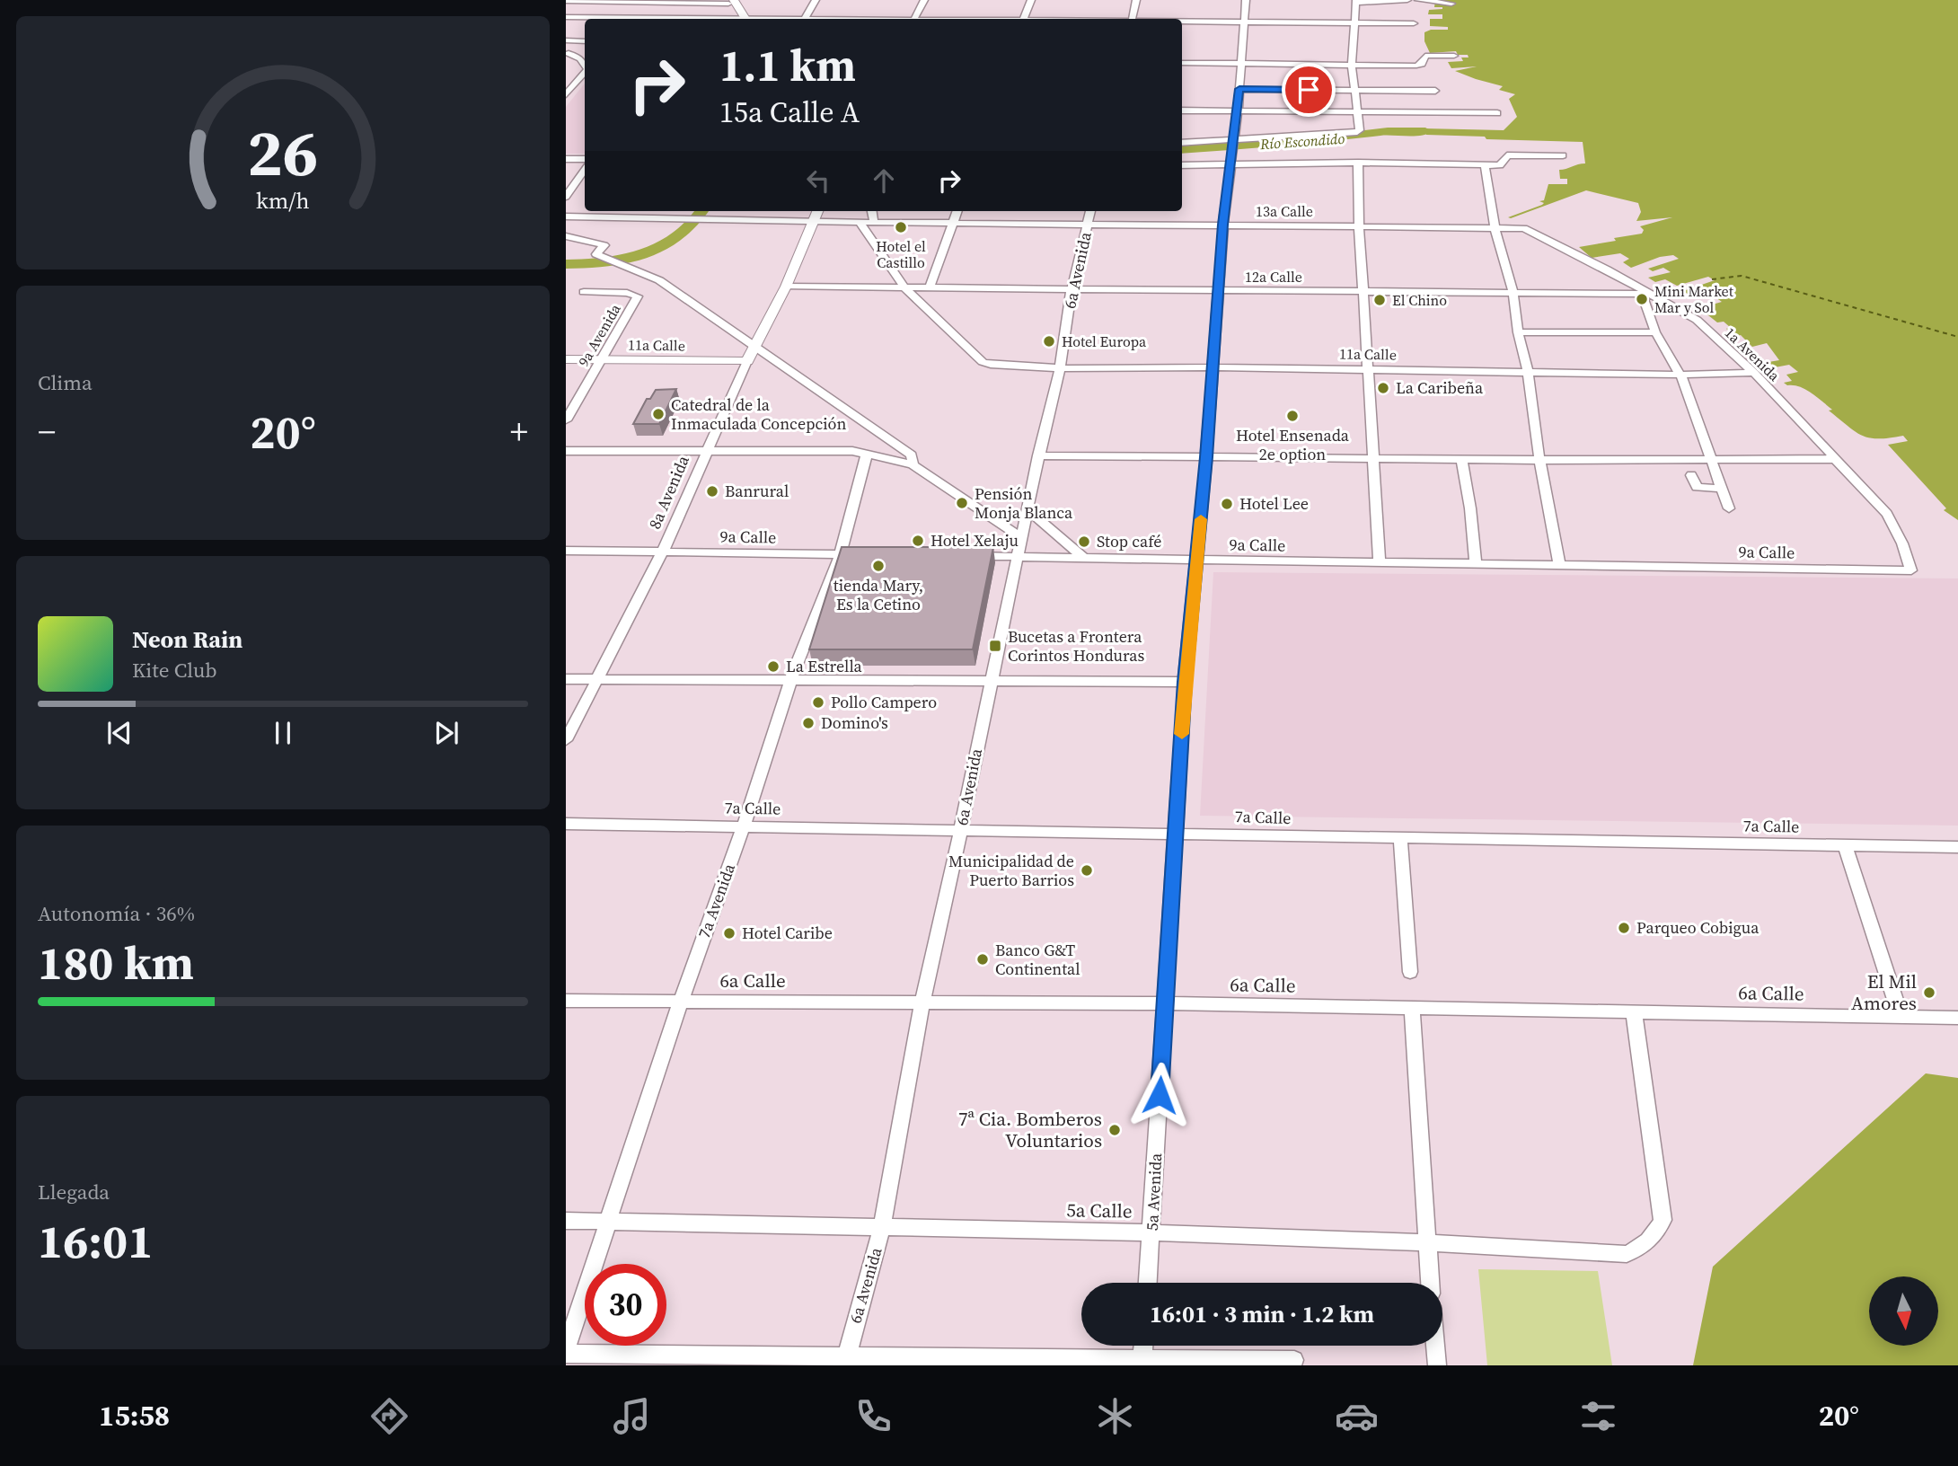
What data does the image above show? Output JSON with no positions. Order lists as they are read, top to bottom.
{
  "streets": {
    "main road": ["11a Calle", "8a Avenida"],
    "street": [
      "13a Calle",
      "6a Avenida",
      "12a Calle",
      "9a Avenida",
      "1a Avenida",
      "9a Calle",
      "7a Calle",
      "7a Avenida",
      "6a Calle",
      "5a Avenida",
      "5a Calle"
    ]
  },
  "crossings": [
    ["13a Calle", "6a Avenida"],
    ["13a Calle", "1a Avenida"],
    ["13a Calle", "8a Avenida"],
    ["13a Calle", "5a Avenida"],
    ["6a Avenida", "12a Calle"],
    ["6a Avenida", "11a Calle"],
    ["6a Avenida", "9a Calle"],
    ["6a Avenida", "7a Calle"],
    ["6a Avenida", "6a Calle"],
    ["6a Avenida", "5a Calle"],
    ["12a Calle", "11a Calle"],
    ["12a Calle", "1a Avenida"],
    ["12a Calle", "8a Avenida"],
    ["12a Calle", "5a Avenida"],
    ["9a Avenida", "11a Calle"],
    ["11a Calle", "1a Avenida"],
    ["11a Calle", "8a Avenida"],
    ["11a Calle", "5a Avenida"],
    ["1a Avenida", "9a Calle"],
    ["8a Avenida", "9a Calle"],
    ["9a Calle", "7a Avenida"],
    ["9a Calle", "5a Avenida"],
    ["7a Calle", "7a Avenida"],
    ["7a Calle", "5a Avenida"],
    ["7a Avenida", "6a Calle"],
    ["7a Avenida", "5a Calle"],
    ["6a Calle", "5a Avenida"],
    ["6a Calle", "5a Calle"],
    ["5a Avenida", "5a Calle"]
  ],
  "water": ["Río Escondido"],
  "places": {
    "other": [
      "Hotel el Castillo",
      "Mini Market Mar y Sol",
      "El Chino",
      "Hotel Europa",
      "La Caribeña",
      "Catedral de la Inmaculada Concepción",
      "Hotel Ensenada 2e option",
      "Banrural",
      "Pensión Monja Blanca",
      "Hotel Lee",
      "Hotel Xelaju",
      "Stop café",
      "tienda Mary, Es la Cetino",
      "La Estrella",
      "Pollo Campero",
      "Domino's",
      "Municipalidad de Puerto Barrios",
      "Parqueo Cobigua",
      "Hotel Caribe",
      "Banco G&T Continental",
      "El Mil Amores",
      "7ª Cia. Bomberos Voluntarios"
    ],
    "transit": ["Bucetas a Frontera Corintos Honduras"]
  },
  "north": "bottom",
  "page": {
    "turn": ["1.1 km", "15a Calle A"],
    "tile": [
      "Clima",
      ["Autonomía · 36%", "180 km"],
      ["Llegada", "16:01"]
    ],
    "heat": ["−", "20°", "+"],
    "song": ["Neon Rain", "Kite Club"],
    "limit": "30",
    "trip": "16:01 · 3 min · 1.2 km",
    "tabs": ["15:58", "20°"],
    "gauge": ["26", "km/h"]
  }
}
